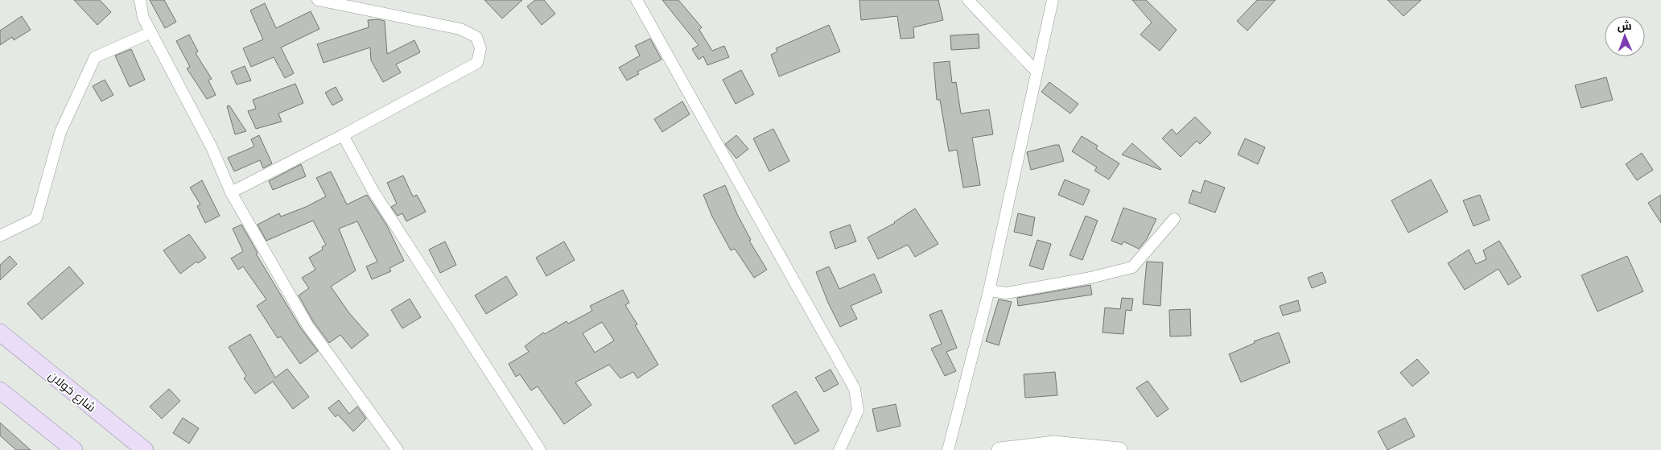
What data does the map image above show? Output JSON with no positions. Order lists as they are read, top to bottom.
{
  "streets": {
    "main road": ["شارع خولان"]
  },
  "north": "top"
}
